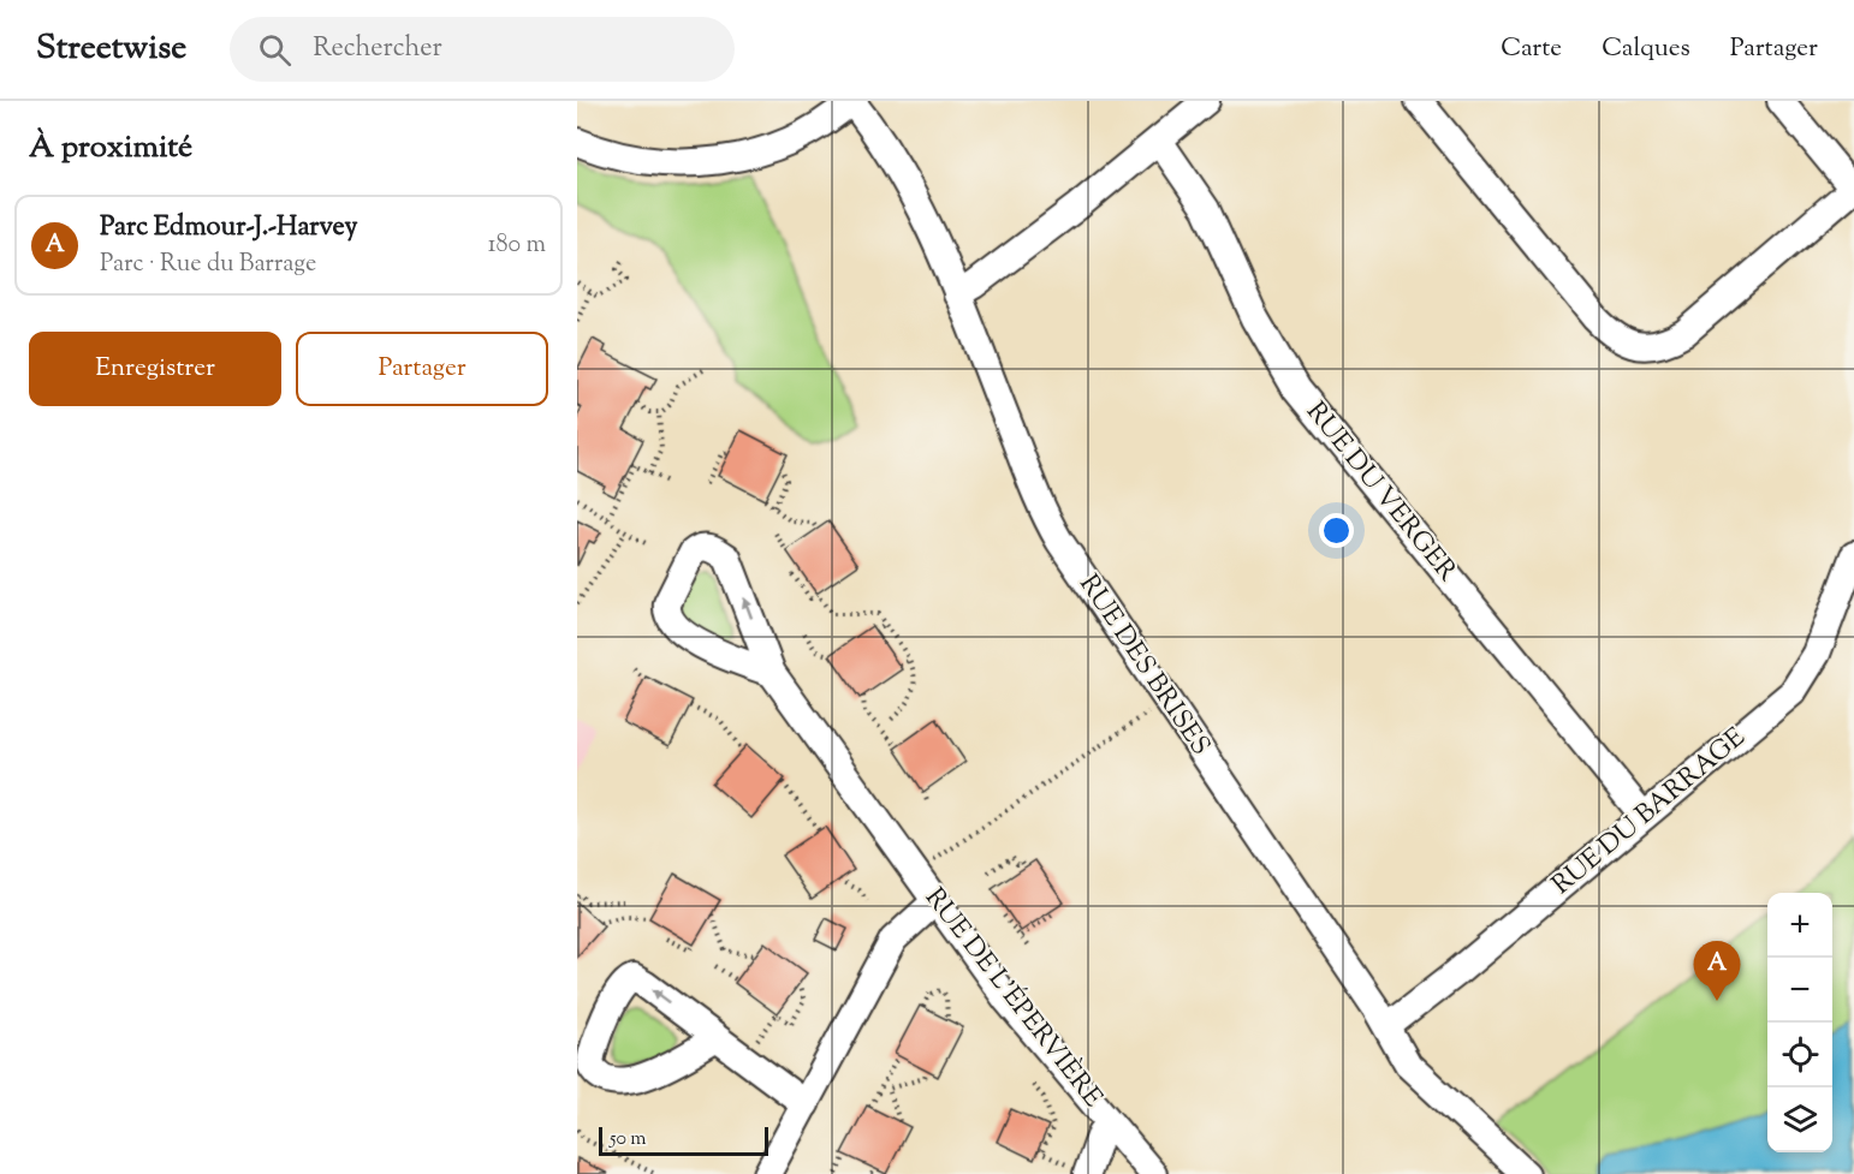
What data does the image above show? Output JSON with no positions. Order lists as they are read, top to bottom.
{
  "streets": {
    "street": [
      "RUE DU VERGER",
      "RUE DES BRISES",
      "RUE DU BARRAGE",
      "RUE DE L'ÉPERVIÈRE"
    ]
  },
  "crossings": [
    ["RUE DU VERGER", "RUE DU BARRAGE"],
    ["RUE DES BRISES", "RUE DU BARRAGE"]
  ],
  "scale_bar": "50 m",
  "page": {
    "header": "Streetwise",
    "search": "Rechercher",
    "nav": ["Carte", "Calques", "Partager"],
    "heading": "À proximité",
    "list": [
      {
        "mark": "A",
        "name": "Parc Edmour-J.-Harvey",
        "note": "Parc · Rue du Barrage",
        "value": "180 m"
      }
    ],
    "buttons": ["Enregistrer", "Partager"],
    "map_buttons": ["+", "−"],
    "pins": "A",
    "scale": "50 m"
  }
}
